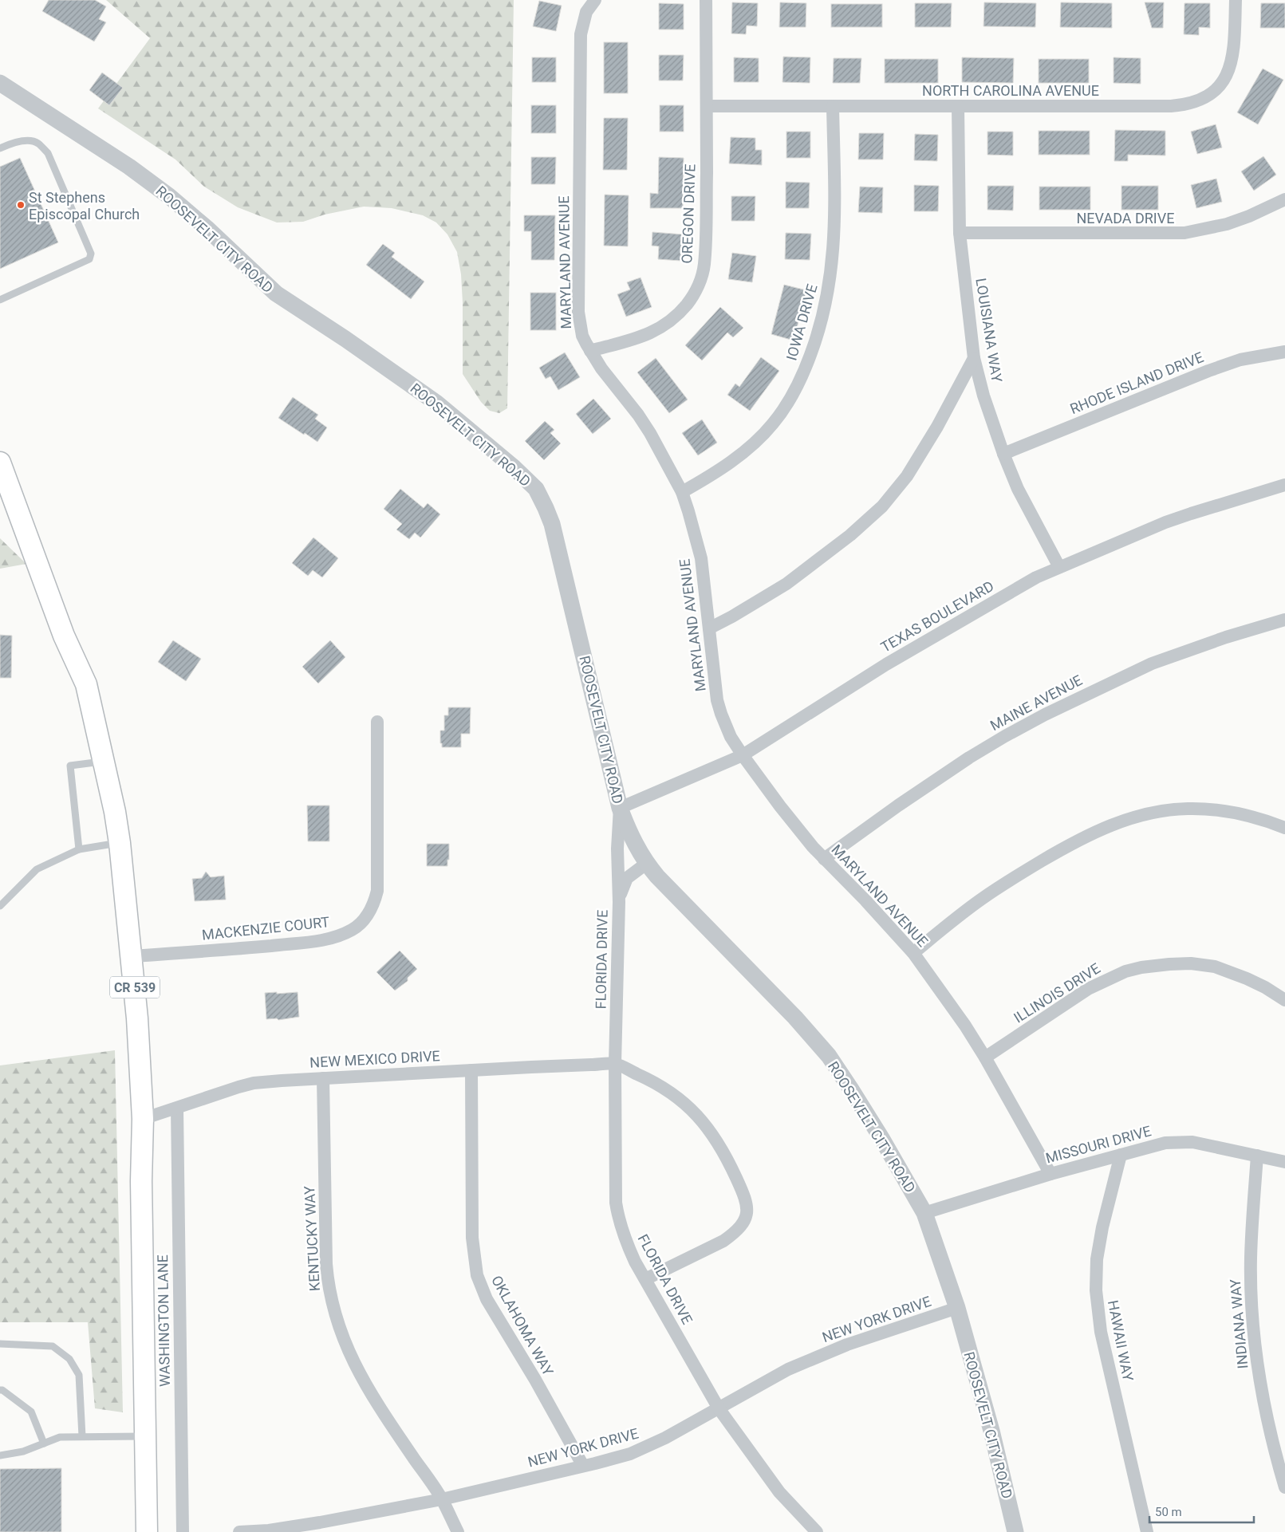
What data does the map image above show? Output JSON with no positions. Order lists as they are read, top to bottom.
{
  "streets": {
    "main road": ["CR 539"],
    "street": [
      "NORTH CAROLINA AVENUE",
      "OREGON DRIVE",
      "NEVADA DRIVE",
      "ROOSEVELT CITY ROAD",
      "MARYLAND AVENUE",
      "IOWA DRIVE",
      "LOUISIANA WAY",
      "RHODE ISLAND DRIVE",
      "TEXAS BOULEVARD",
      "MAINE AVENUE",
      "MACKENZIE COURT",
      "FLORIDA DRIVE",
      "ILLINOIS DRIVE",
      "NEW MEXICO DRIVE",
      "MISSOURI DRIVE",
      "KENTUCKY WAY",
      "NEW YORK DRIVE",
      "WASHINGTON LANE",
      "INDIANA WAY",
      "OKLAHOMA WAY",
      "HAWAII WAY"
    ]
  },
  "crossings": [
    ["NORTH CAROLINA AVENUE", "OREGON DRIVE"],
    ["NORTH CAROLINA AVENUE", "IOWA DRIVE"],
    ["NORTH CAROLINA AVENUE", "LOUISIANA WAY"],
    ["OREGON DRIVE", "MARYLAND AVENUE"],
    ["NEVADA DRIVE", "LOUISIANA WAY"],
    ["ROOSEVELT CITY ROAD", "TEXAS BOULEVARD"],
    ["ROOSEVELT CITY ROAD", "FLORIDA DRIVE"],
    ["ROOSEVELT CITY ROAD", "MISSOURI DRIVE"],
    ["ROOSEVELT CITY ROAD", "NEW YORK DRIVE"],
    ["MARYLAND AVENUE", "IOWA DRIVE"],
    ["MARYLAND AVENUE", "TEXAS BOULEVARD"],
    ["MARYLAND AVENUE", "MAINE AVENUE"],
    ["MARYLAND AVENUE", "ILLINOIS DRIVE"],
    ["MARYLAND AVENUE", "MISSOURI DRIVE"],
    ["LOUISIANA WAY", "RHODE ISLAND DRIVE"],
    ["LOUISIANA WAY", "TEXAS BOULEVARD"],
    ["TEXAS BOULEVARD", "FLORIDA DRIVE"],
    ["MACKENZIE COURT", "CR 539"],
    ["FLORIDA DRIVE", "NEW MEXICO DRIVE"],
    ["FLORIDA DRIVE", "NEW YORK DRIVE"],
    ["CR 539", "NEW MEXICO DRIVE"],
    ["NEW MEXICO DRIVE", "KENTUCKY WAY"],
    ["NEW MEXICO DRIVE", "WASHINGTON LANE"],
    ["NEW MEXICO DRIVE", "OKLAHOMA WAY"],
    ["MISSOURI DRIVE", "INDIANA WAY"],
    ["MISSOURI DRIVE", "HAWAII WAY"],
    ["KENTUCKY WAY", "NEW YORK DRIVE"],
    ["NEW YORK DRIVE", "OKLAHOMA WAY"]
  ],
  "places": ["St Stephens Episcopal Church"],
  "scale_bar": "50 m"
}
